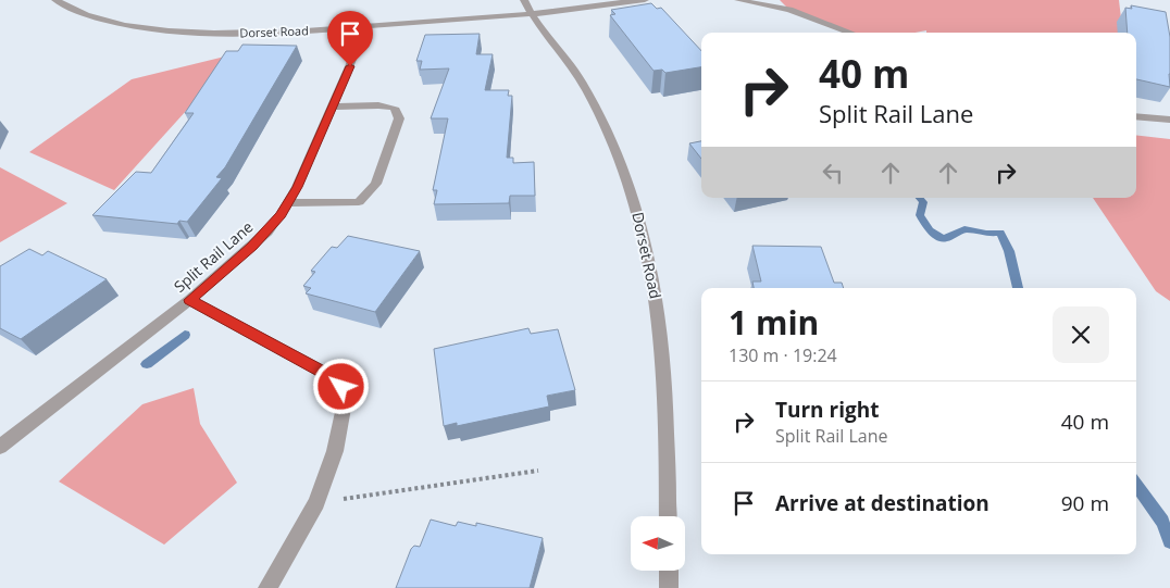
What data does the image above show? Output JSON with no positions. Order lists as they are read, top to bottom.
{
  "streets": {
    "street": ["Dorset Road", "Split Rail Lane"]
  },
  "crossings": [
    ["Dorset Road", "Split Rail Lane"]
  ],
  "north": "left",
  "page": {
    "turn": ["40 m", "Split Rail Lane"],
    "heading": ["1 min", "130 m · 19:24"],
    "list": [
      {
        "name": "Turn right",
        "note": "Split Rail Lane",
        "value": "40 m"
      },
      {
        "name": "Arrive at destination",
        "value": "90 m"
      }
    ]
  }
}
